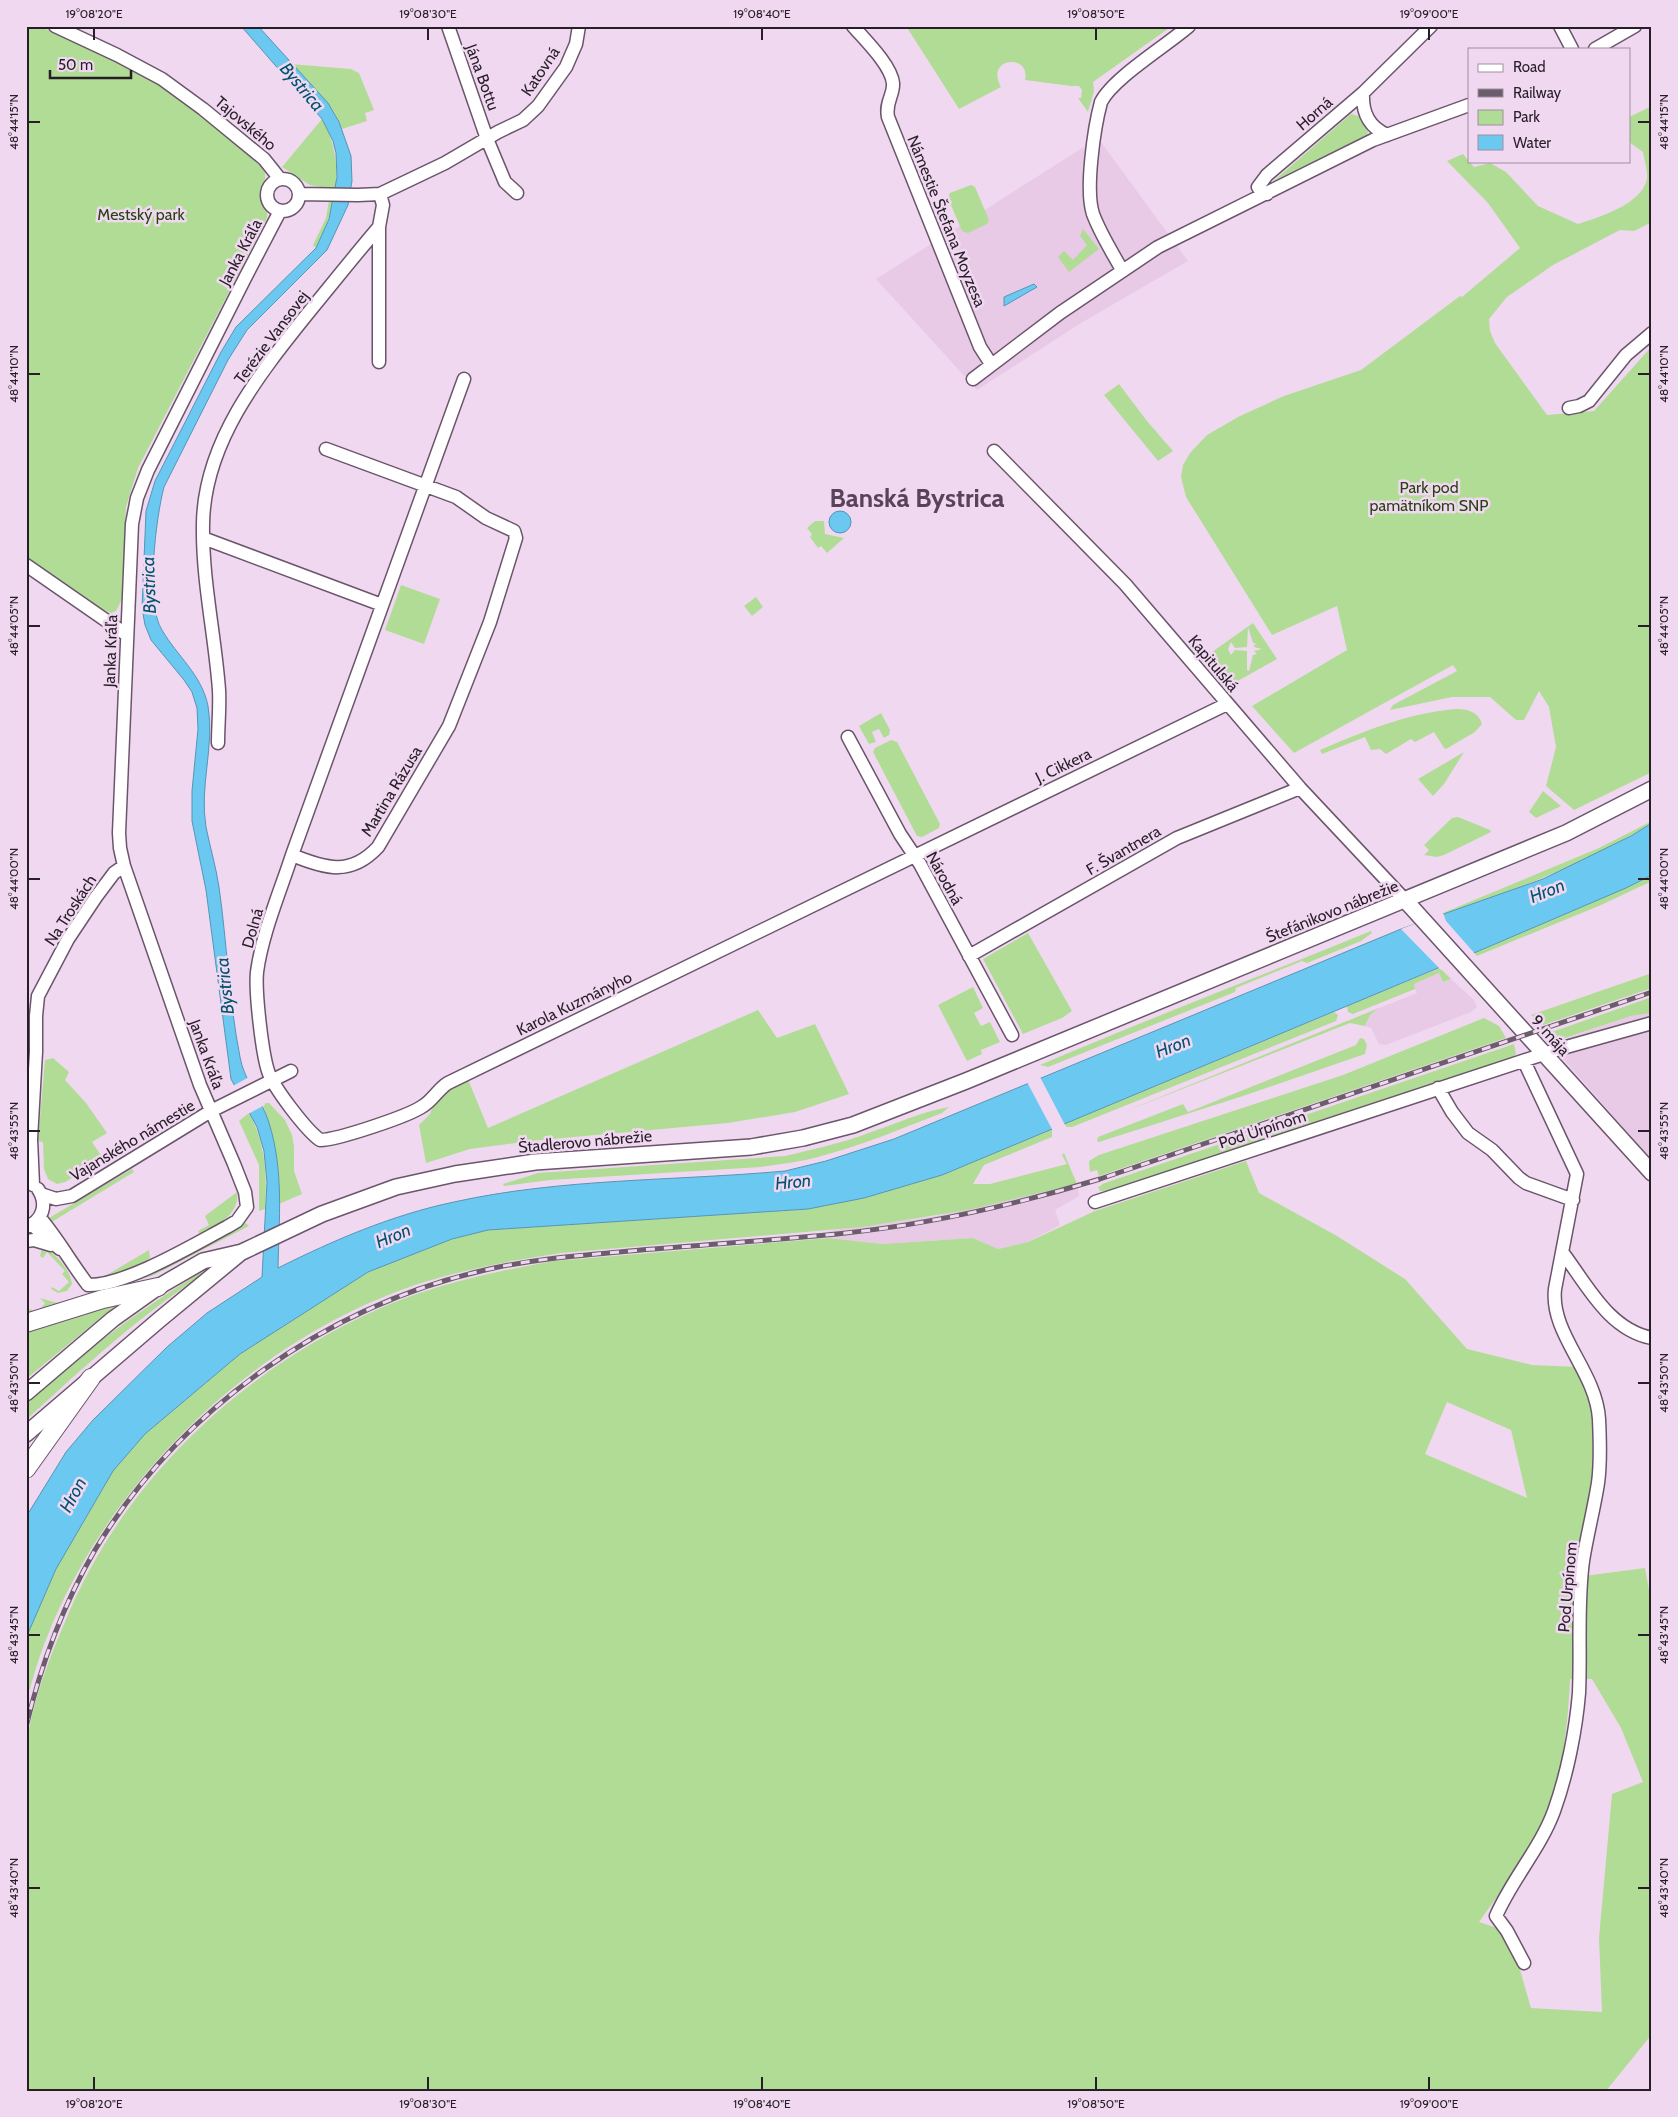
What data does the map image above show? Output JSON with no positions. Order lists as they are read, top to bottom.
{
  "streets": {
    "main road": ["Štefánikovo nábrežie", "9. mája", "Štadlerovo nábrežie"],
    "street": [
      "Katovná",
      "Jána Bottu",
      "Horná",
      "Tajovského",
      "Námestie Štefana Moyzesa",
      "Janka Kráľa",
      "Terézie Vansovej",
      "Kapitulská",
      "J. Cikkera",
      "Martina Rázusa",
      "F. Švantnera",
      "Národná",
      "Na Troskách",
      "Dolná",
      "Karola Kuzmányho",
      "Pod Urpínom",
      "Vajanského námestie"
    ]
  },
  "crossings": [
    ["Katovná", "Jána Bottu"],
    ["Tajovského", "Janka Kráľa"],
    ["Janka Kráľa", "Na Troskách"],
    ["Janka Kráľa", "Vajanského námestie"],
    ["Kapitulská", "J. Cikkera"],
    ["Kapitulská", "F. Švantnera"],
    ["Kapitulská", "Štefánikovo nábrežie"],
    ["Kapitulská", "9. mája"],
    ["J. Cikkera", "Národná"],
    ["J. Cikkera", "Karola Kuzmányho"],
    ["Martina Rázusa", "Dolná"],
    ["F. Švantnera", "Národná"],
    ["Národná", "Karola Kuzmányho"],
    ["Na Troskách", "Vajanského námestie"],
    ["Štefánikovo nábrežie", "9. mája"],
    ["Štefánikovo nábrežie", "Štadlerovo nábrežie"],
    ["Dolná", "Karola Kuzmányho"],
    ["Dolná", "Vajanského námestie"],
    ["Karola Kuzmányho", "Vajanského námestie"],
    ["9. mája", "Pod Urpínom"]
  ],
  "districts": ["Banská Bystrica"],
  "water": ["Bystrica", "Hron"],
  "parks": ["Mestský park", "Park pod pamätníkom SNP"],
  "legend": [
    "Road",
    "Railway",
    "Park",
    "Water"
  ],
  "scale_bar": "50 m",
  "coordinates": [
    "19°08'20\"E",
    "19°08'30\"E",
    "19°08'40\"E",
    "19°08'50\"E",
    "19°09'00\"E",
    "48°44'15\"N",
    "48°44'10\"N",
    "48°44'05\"N",
    "48°44'00\"N",
    "48°43'55\"N",
    "48°43'50\"N",
    "48°43'45\"N",
    "48°43'40\"N"
  ]
}
